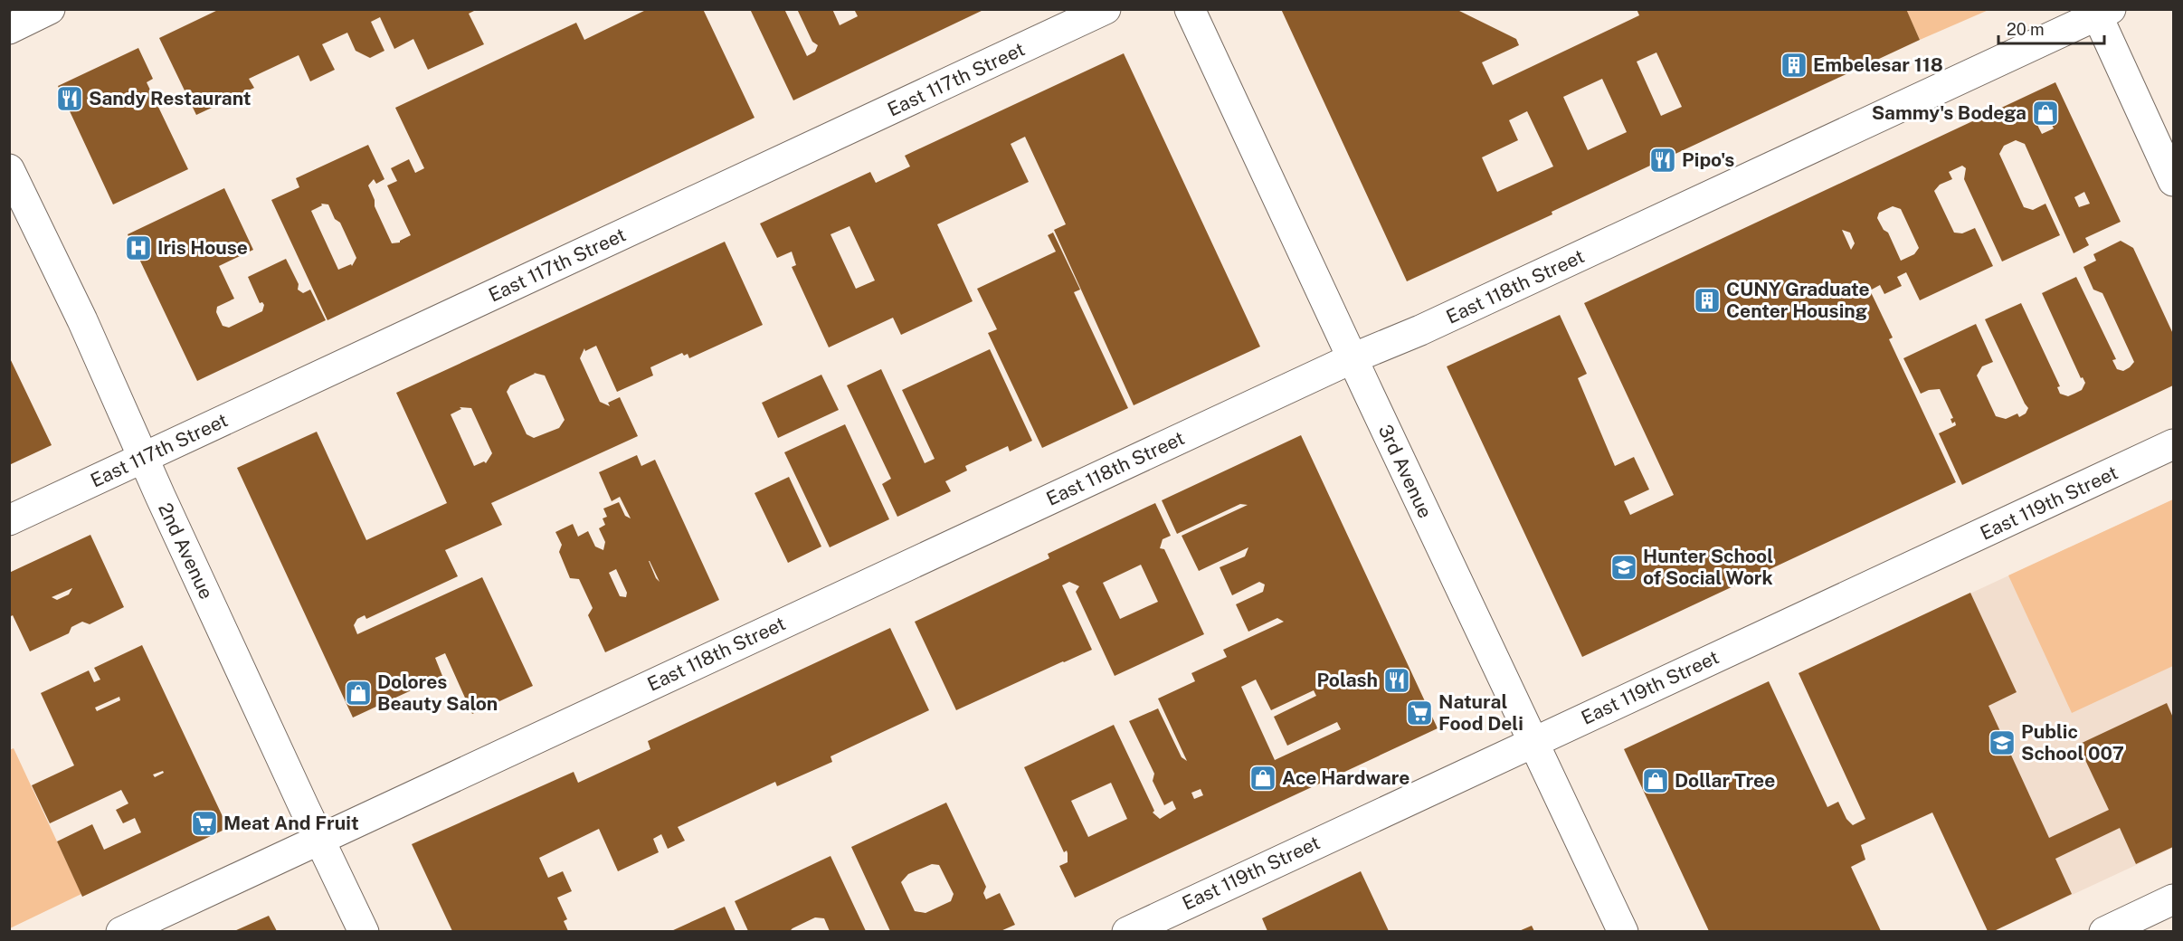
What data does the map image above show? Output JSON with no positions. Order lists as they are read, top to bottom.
{
  "streets": {
    "street": [
      "East 117th Street",
      "East 118th Street",
      "3rd Avenue",
      "East 119th Street",
      "2nd Avenue"
    ]
  },
  "crossings": [
    ["East 117th Street", "2nd Avenue"],
    ["East 118th Street", "3rd Avenue"],
    ["East 118th Street", "2nd Avenue"],
    ["3rd Avenue", "East 119th Street"]
  ],
  "places": {
    "building": ["Embelesar 118", "CUNY Graduate Center Housing"],
    "restaurant": ["Sandy Restaurant", "Pipo's", "Polash"],
    "shop": [
      "Sammy's Bodega",
      "Dolores Beauty Salon",
      "Ace Hardware",
      "Dollar Tree"
    ],
    "hospital": ["Iris House"],
    "school or university": ["Hunter School of Social Work", "Public School 007"],
    "supermarket": ["Natural Food Deli", "Meat And Fruit"]
  },
  "scale_bar": "20 m"
}
